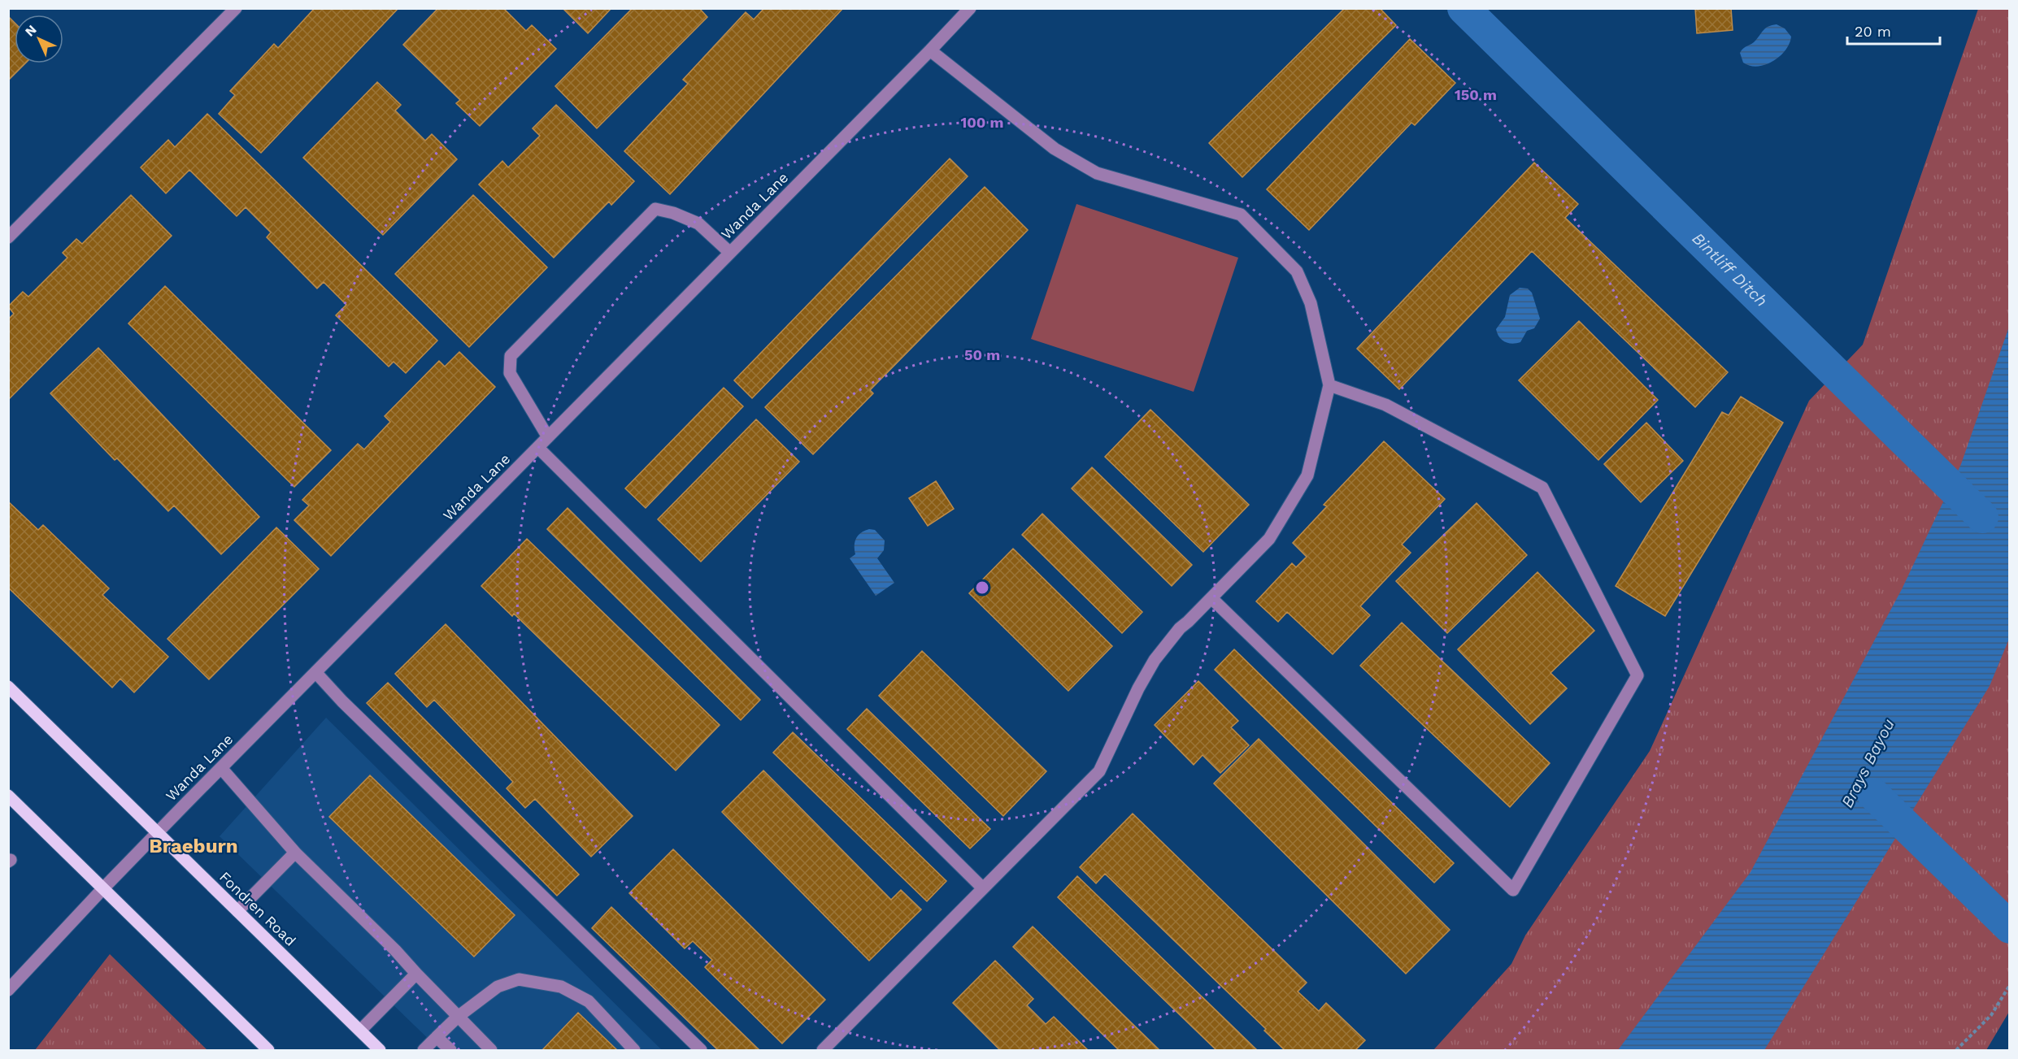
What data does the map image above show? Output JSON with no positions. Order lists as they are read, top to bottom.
{
  "streets": {
    "main road": ["Fondren Road"],
    "street": ["Wanda Lane"]
  },
  "crossings": [
    ["Wanda Lane", "Fondren Road"]
  ],
  "districts": ["Braeburn"],
  "water": ["Bintliff Ditch", "Brays Bayou"],
  "scale_bar": "20 m",
  "north": "top left",
  "rings": ["150 m", "100 m", "50 m"]
}
